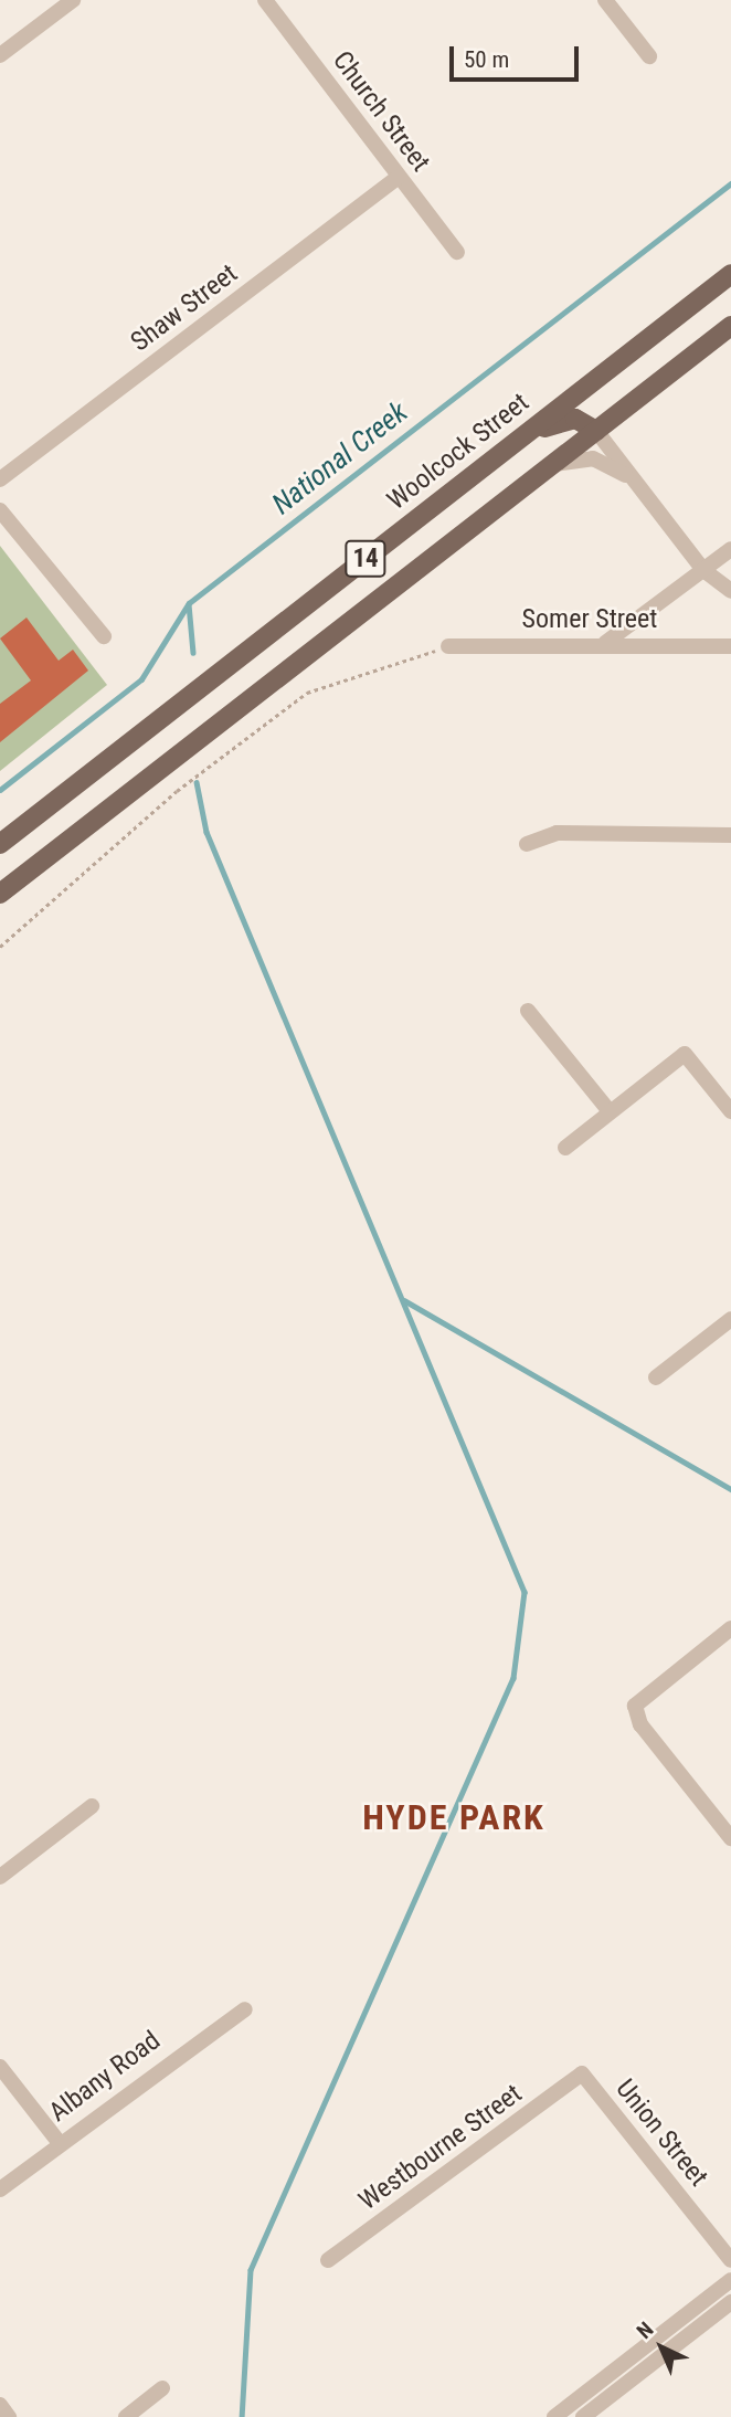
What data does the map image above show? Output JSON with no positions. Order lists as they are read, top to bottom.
{
  "streets": {
    "main road": ["Woolcock Street", "14"],
    "street": [
      "Church Street",
      "Shaw Street",
      "Somer Street",
      "Albany Road",
      "Union Street",
      "Westbourne Street"
    ]
  },
  "crossings": [
    ["Church Street", "Shaw Street"],
    ["Union Street", "Westbourne Street"]
  ],
  "districts": ["HYDE PARK"],
  "water": ["National Creek"],
  "scale_bar": "50 m",
  "north": "top left"
}
